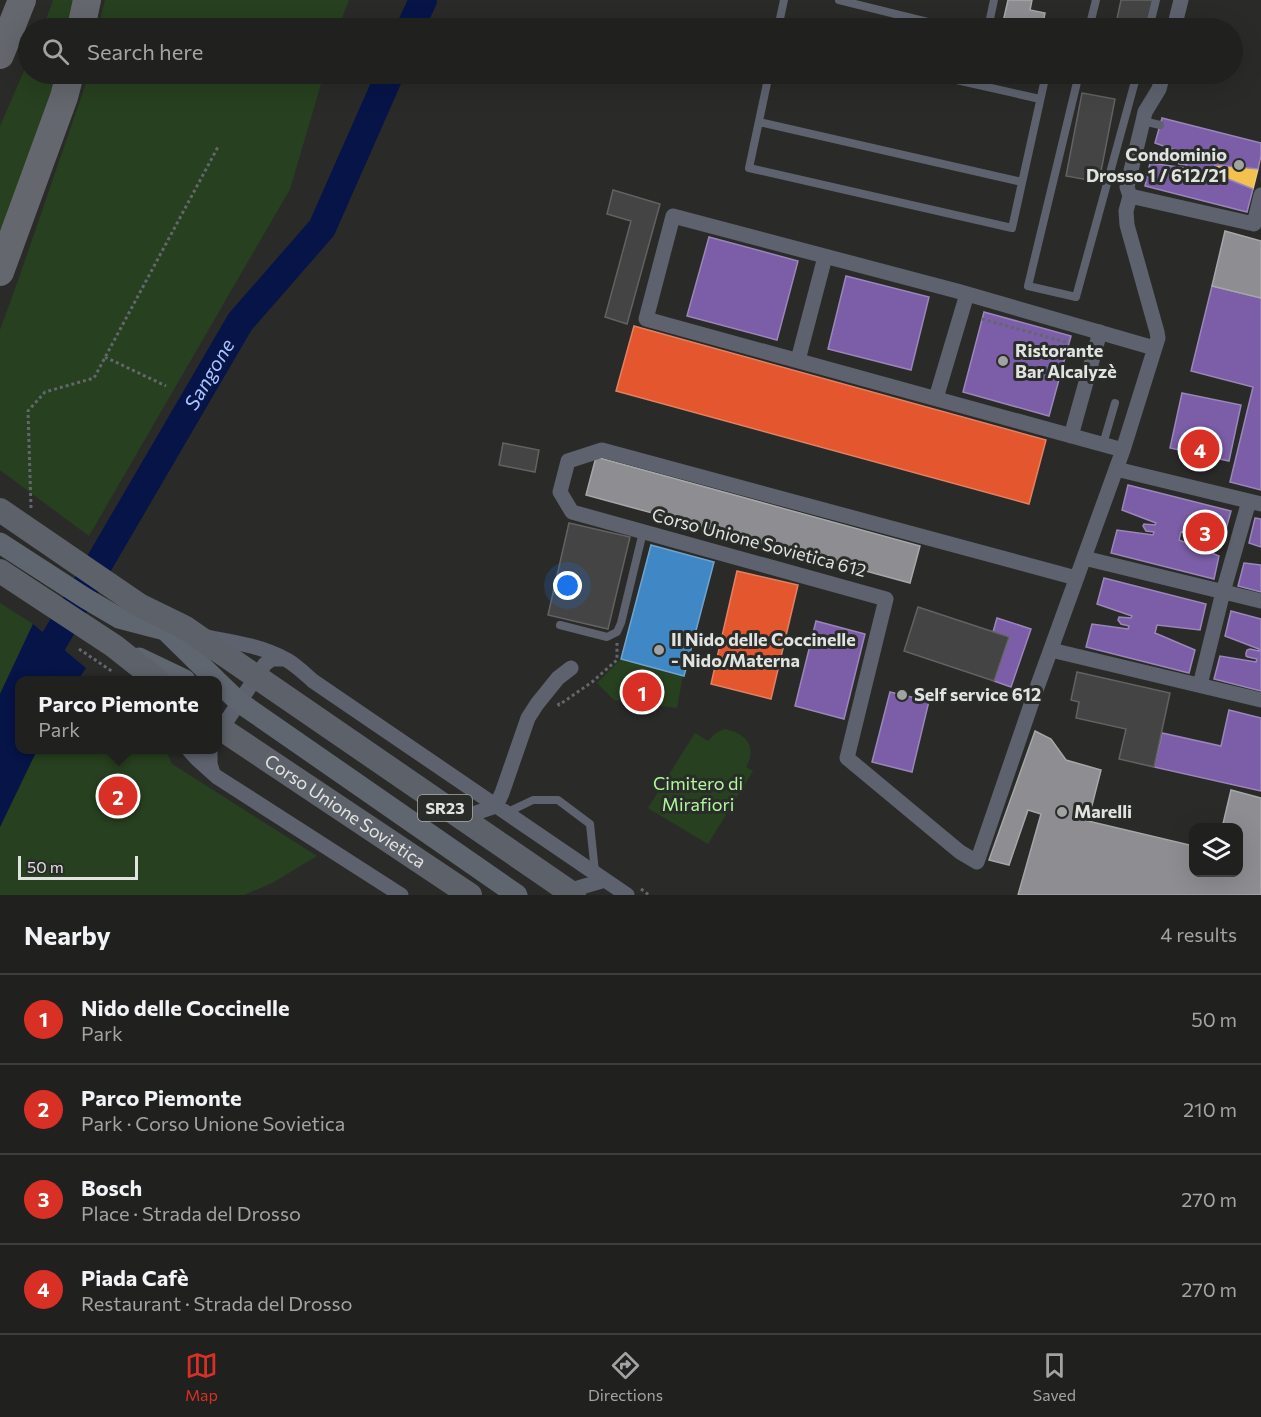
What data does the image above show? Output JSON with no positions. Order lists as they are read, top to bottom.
{
  "streets": {
    "main road": ["SR23", "Corso Unione Sovietica"],
    "street": ["Corso Unione Sovietica 612"]
  },
  "water": ["Sangone"],
  "parks": ["Cimitero di Mirafiori"],
  "places": [
    "Condominio Drosso 1 / 612/21",
    "Ristorante Bar Alcalyzè",
    "Il Nido delle Coccinelle - Nido/Materna",
    "Self service 612",
    "Marelli"
  ],
  "scale_bar": "50 m",
  "page": {
    "search": "Search here",
    "pins": [
      "4",
      "3",
      "1",
      "2"
    ],
    "popup": ["Parco Piemonte", "Park"],
    "scale": "50 m",
    "heading": ["Nearby", "4 results"],
    "list": [
      {
        "mark": "1",
        "name": "Nido delle Coccinelle",
        "note": "Park",
        "value": "50 m"
      },
      {
        "mark": "2",
        "name": "Parco Piemonte",
        "note": "Park · Corso Unione Sovietica",
        "value": "210 m"
      },
      {
        "mark": "3",
        "name": "Bosch",
        "note": "Place · Strada del Drosso",
        "value": "270 m"
      },
      {
        "mark": "4",
        "name": "Piada Cafè",
        "note": "Restaurant · Strada del Drosso",
        "value": "270 m"
      }
    ],
    "nav": ["Map", "Directions", "Saved"]
  }
}
